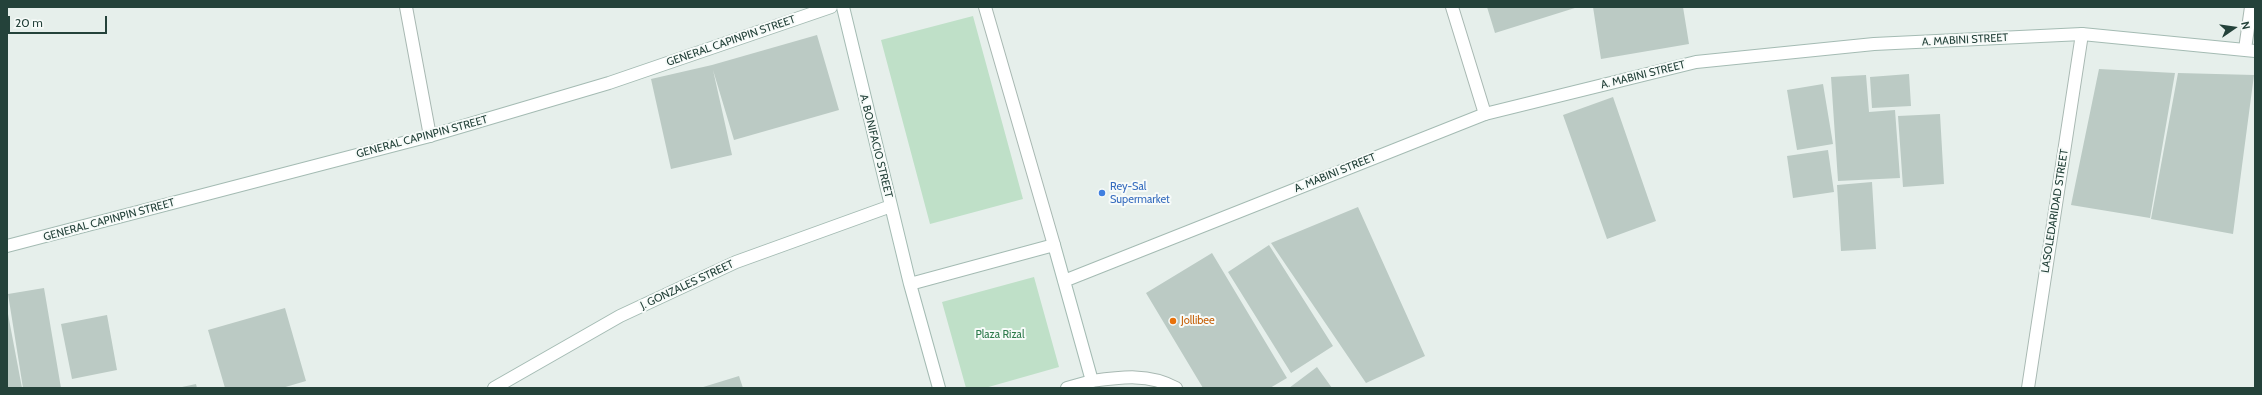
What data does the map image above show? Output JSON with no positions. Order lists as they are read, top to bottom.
{
  "streets": {
    "street": [
      "A. MABINI STREET",
      "GENERAL CAPINPIN STREET",
      "A. BONIFACIO STREET",
      "LASOLEDARIDAD STREET",
      "J. GONZALES STREET"
    ]
  },
  "crossings": [
    ["A. MABINI STREET", "LASOLEDARIDAD STREET"],
    ["A. BONIFACIO STREET", "J. GONZALES STREET"]
  ],
  "parks": ["Plaza Rizal"],
  "places": ["Rey-Sal Supermarket", "Jollibee"],
  "scale_bar": "20 m",
  "north": "right"
}
